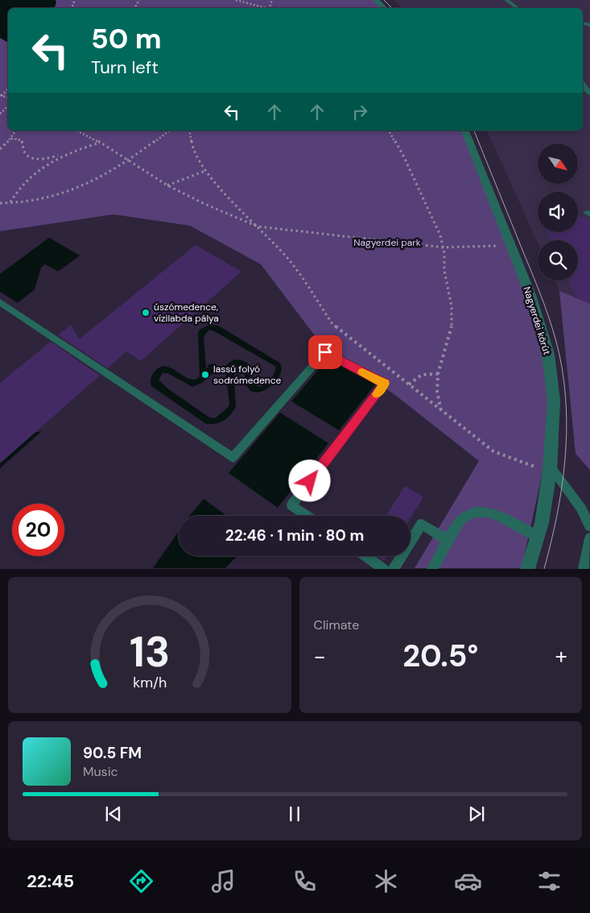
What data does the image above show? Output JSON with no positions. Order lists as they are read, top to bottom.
{
  "streets": {
    "street": ["Nagyerdei körút"]
  },
  "parks": ["Nagyerdei park"],
  "places": ["úszómedence, vízilabda pálya", "lassú folyó sodrómedence"],
  "north": "bottom right",
  "page": {
    "turn": ["50 m", "Turn left"],
    "limit": "20",
    "trip": "22:46 · 1 min · 80 m",
    "tile": "Climate",
    "heat": ["−", "20.5°", "+"],
    "song": ["90.5 FM", "Music"],
    "tabs": "22:45",
    "gauge": ["13", "km/h"]
  }
}
